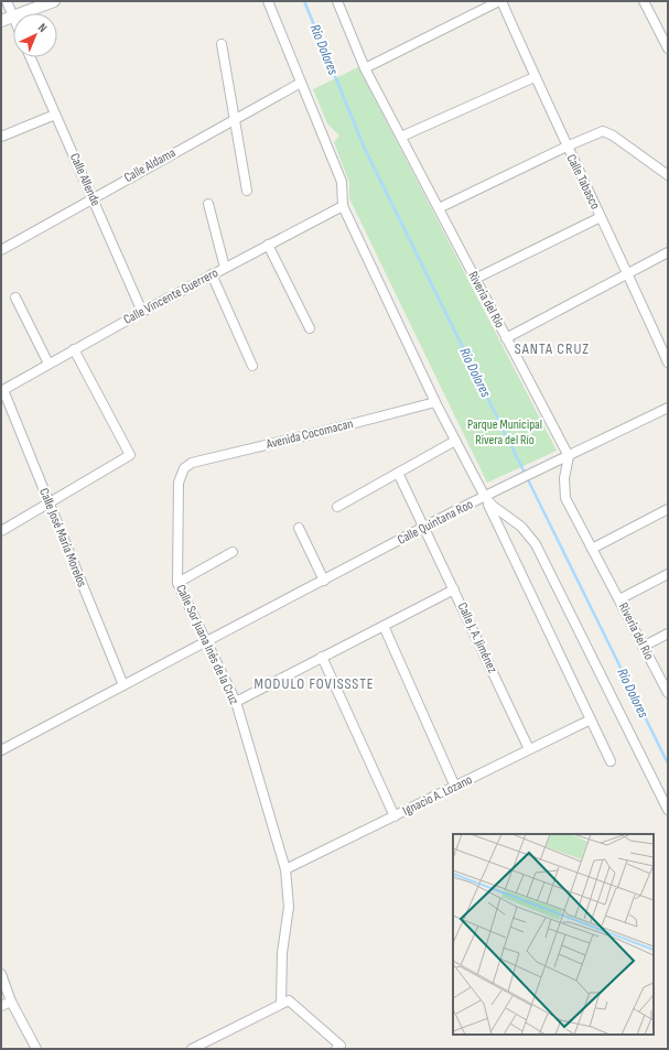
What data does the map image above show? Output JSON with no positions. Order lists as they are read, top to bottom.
{
  "streets": {
    "street": [
      "Calle Aldama",
      "Calle Allende",
      "Calle Tabasco",
      "Calle Vincente Guerrero",
      "Riveria del Río",
      "Avenida Cocomacan",
      "Calle Quintana Roo",
      "Calle José María Morelos",
      "Calle J. A. Jiménez",
      "Calle Sor Juana Inés de la Cruz",
      "Ignacio A. Lozano"
    ]
  },
  "crossings": [
    ["Calle Aldama", "Calle Allende"],
    ["Calle Allende", "Calle Vincente Guerrero"],
    ["Calle Vincente Guerrero", "Calle José María Morelos"],
    ["Riveria del Río", "Calle Quintana Roo"],
    ["Avenida Cocomacan", "Calle Sor Juana Inés de la Cruz"],
    ["Calle Quintana Roo", "Calle José María Morelos"],
    ["Calle Quintana Roo", "Calle J. A. Jiménez"],
    ["Calle Quintana Roo", "Calle Sor Juana Inés de la Cruz"],
    ["Calle J. A. Jiménez", "Ignacio A. Lozano"],
    ["Calle Sor Juana Inés de la Cruz", "Ignacio A. Lozano"]
  ],
  "districts": ["SANTA CRUZ", "MODULO FOVISSSTE"],
  "water": ["Río Dolores"],
  "parks": ["Parque Municipal Rivera del Río"],
  "north": "top right"
}
